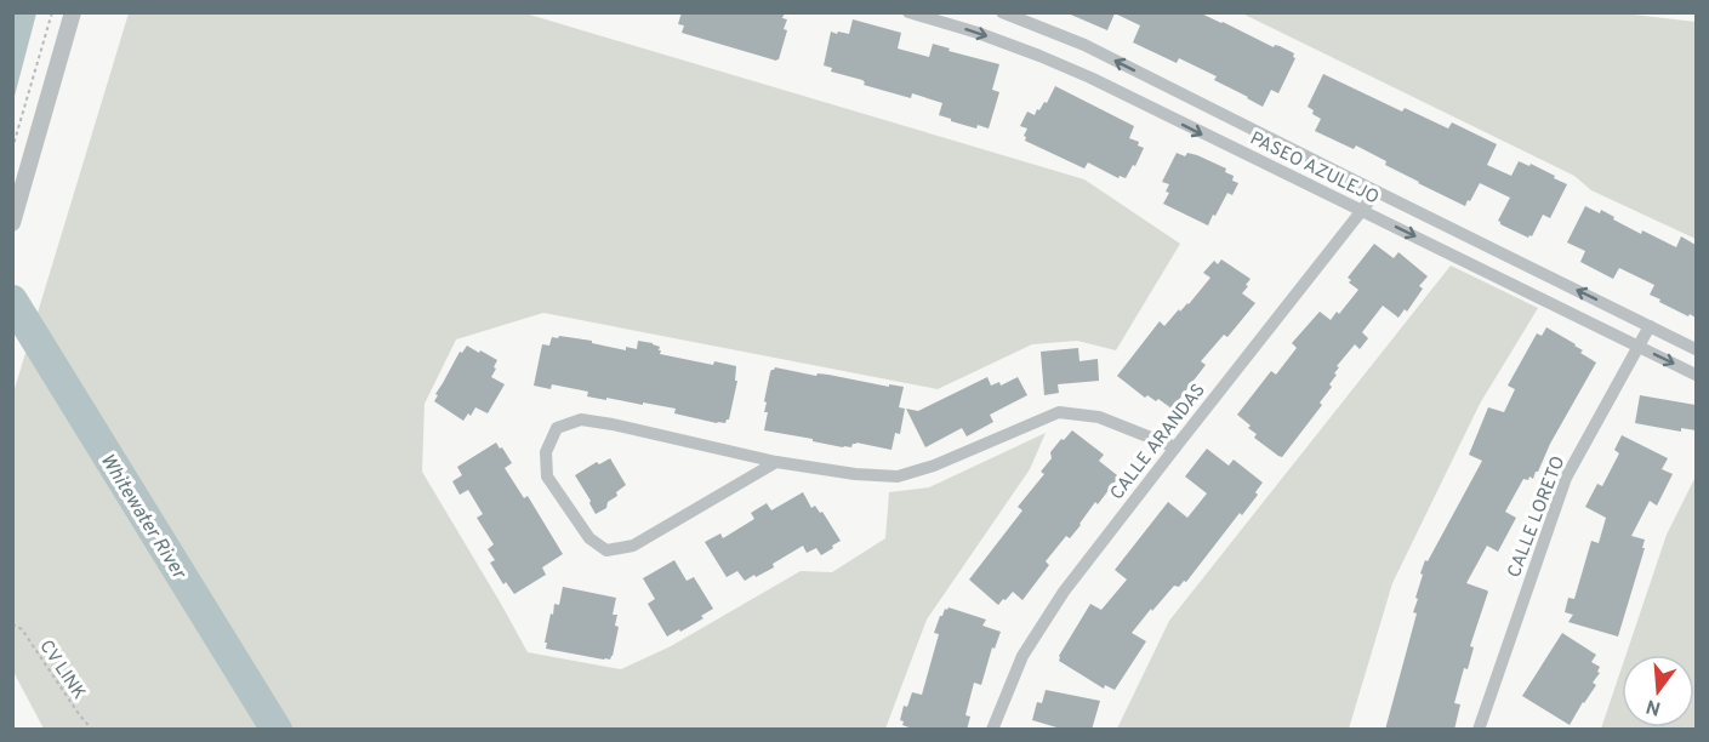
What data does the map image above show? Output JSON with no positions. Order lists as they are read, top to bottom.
{
  "streets": {
    "street": ["PASEO AZULEJO", "CALLE ARANDAS", "CALLE LORETO"],
    "path": ["CV LINK"]
  },
  "crossings": [
    ["PASEO AZULEJO", "CALLE ARANDAS"],
    ["PASEO AZULEJO", "CALLE LORETO"]
  ],
  "water": ["Whitewater River"],
  "north": "bottom"
}
